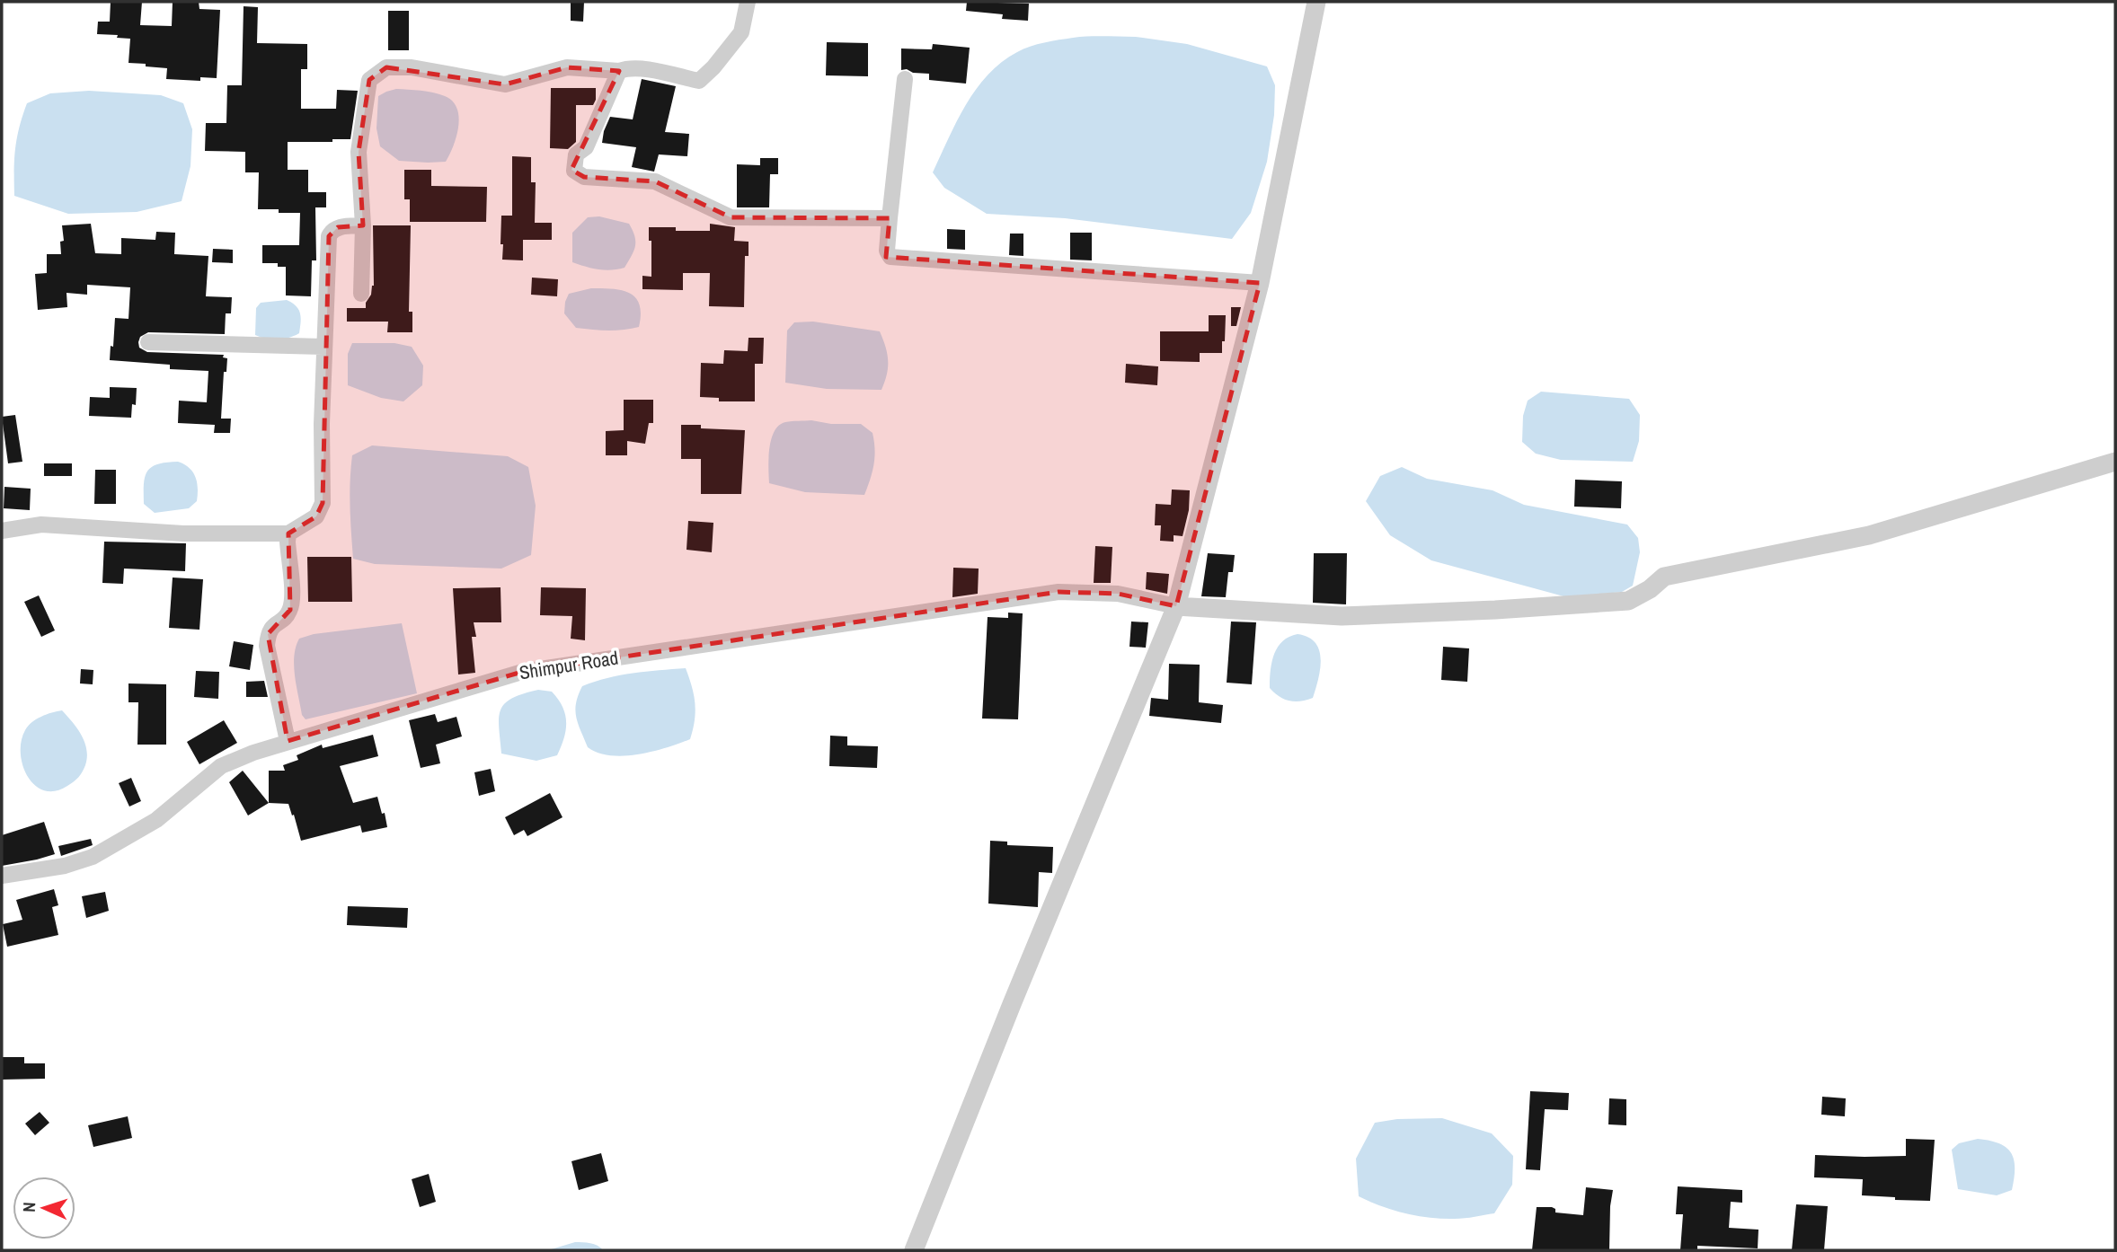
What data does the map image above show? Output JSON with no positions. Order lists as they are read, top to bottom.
{
  "streets": {
    "street": ["Shimpur Road"]
  },
  "north": "left"
}
